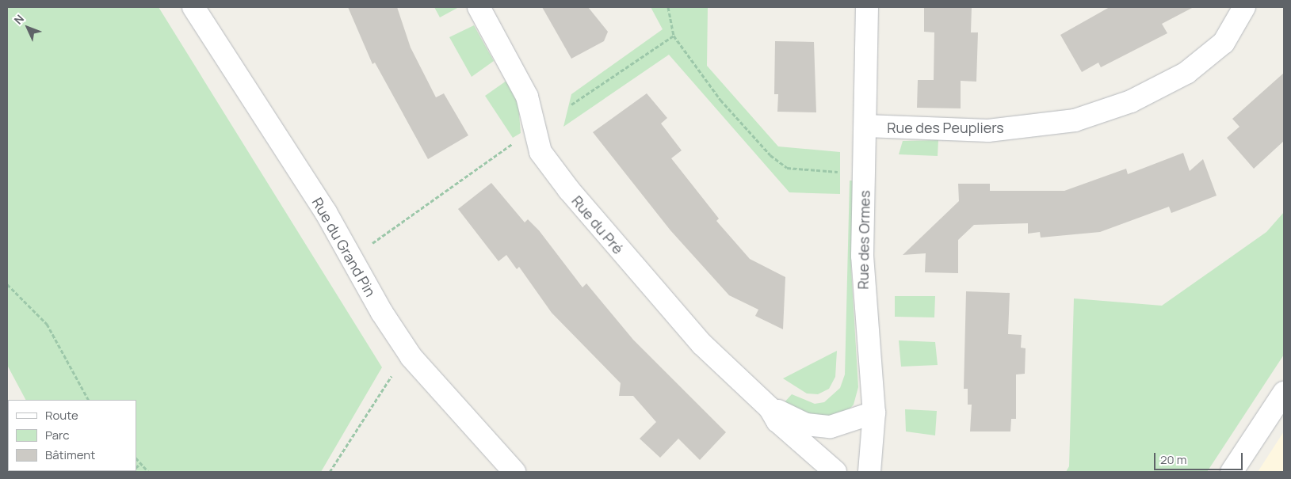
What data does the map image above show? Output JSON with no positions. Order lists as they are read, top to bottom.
{
  "streets": {
    "street": [
      "Rue des Peupliers",
      "Rue du Pré",
      "Rue des Ormes",
      "Rue du Grand Pin"
    ]
  },
  "crossings": [
    ["Rue des Peupliers", "Rue des Ormes"],
    ["Rue du Pré", "Rue des Ormes"]
  ],
  "legend": ["Route", "Parc", "Bâtiment"],
  "scale_bar": "20 m",
  "north": "top left"
}
